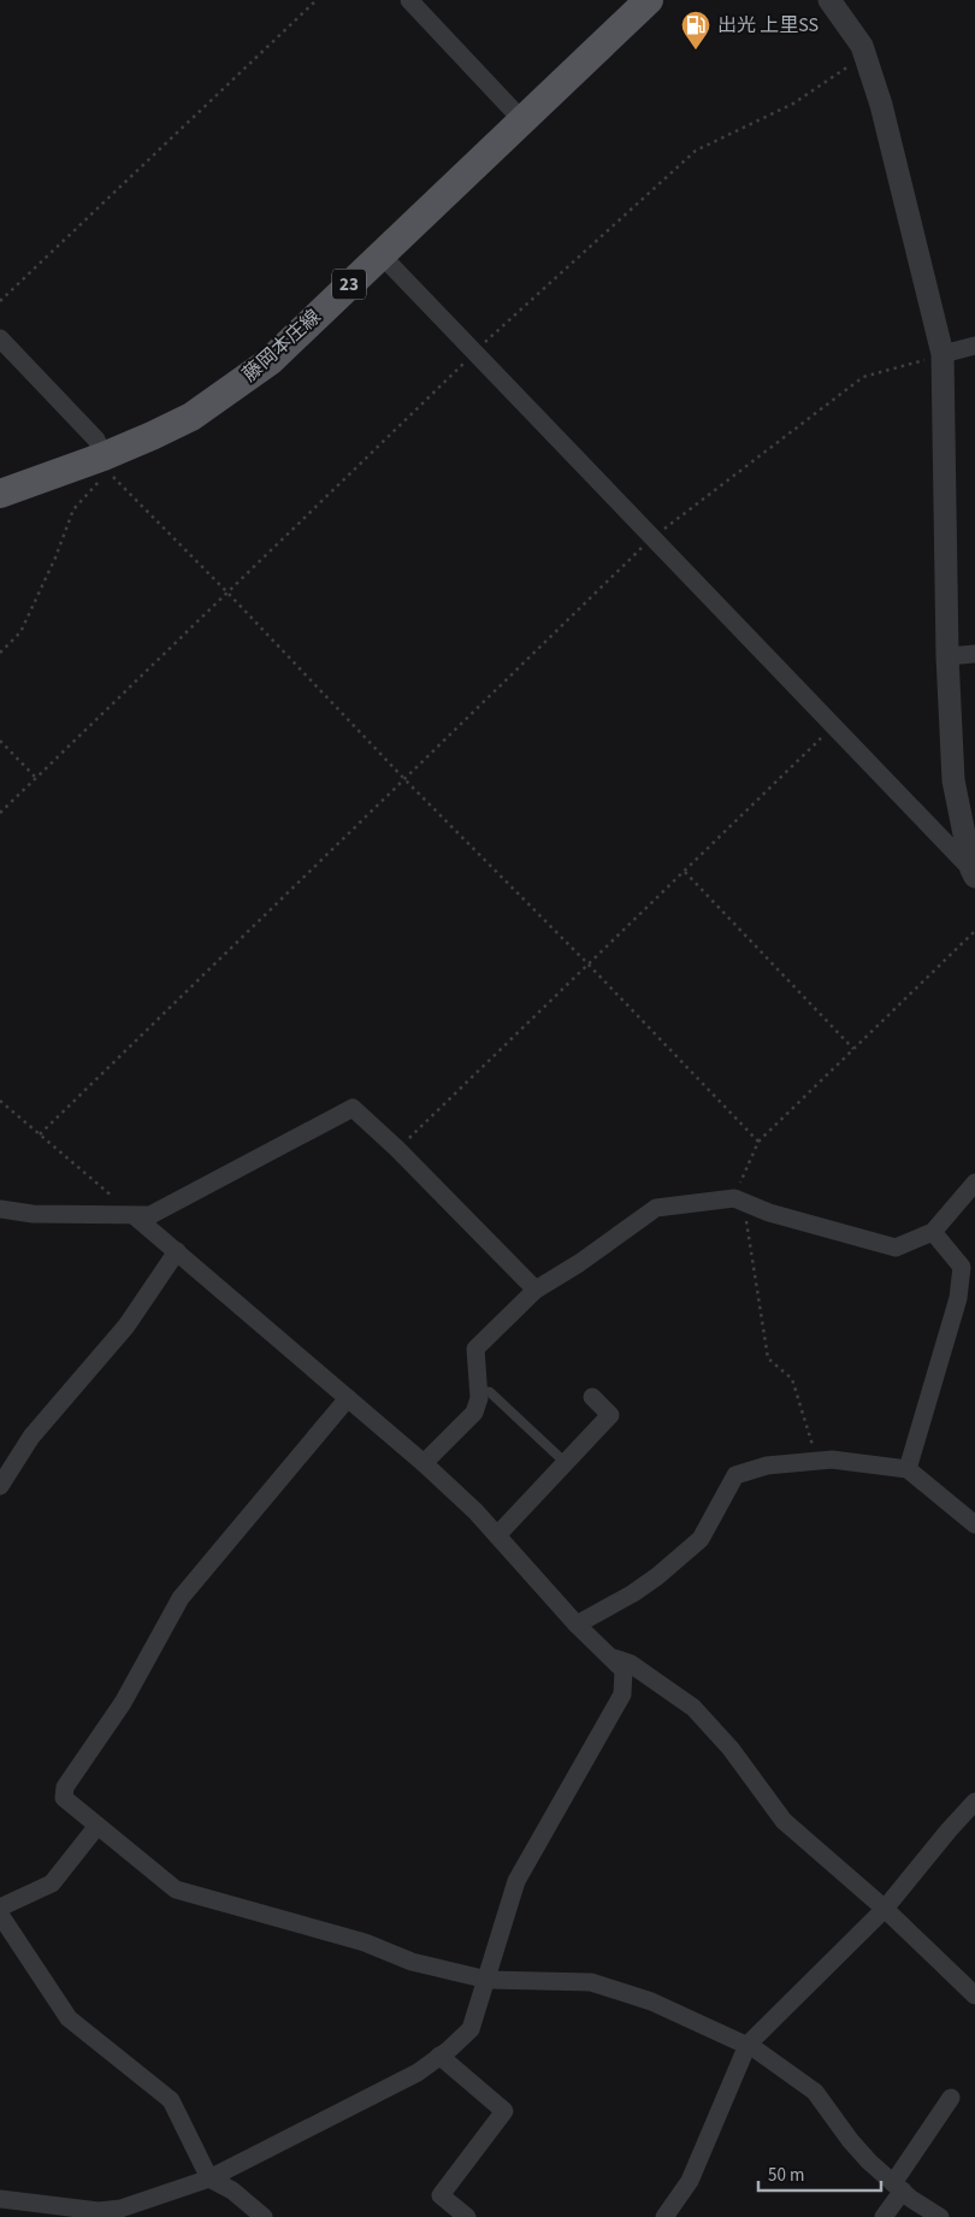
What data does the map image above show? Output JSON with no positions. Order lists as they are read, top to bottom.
{
  "streets": {
    "main road": ["23", "藤岡本庄線"]
  },
  "places": {
    "fuel station": ["出光 上里SS"]
  },
  "scale_bar": "50 m"
}
